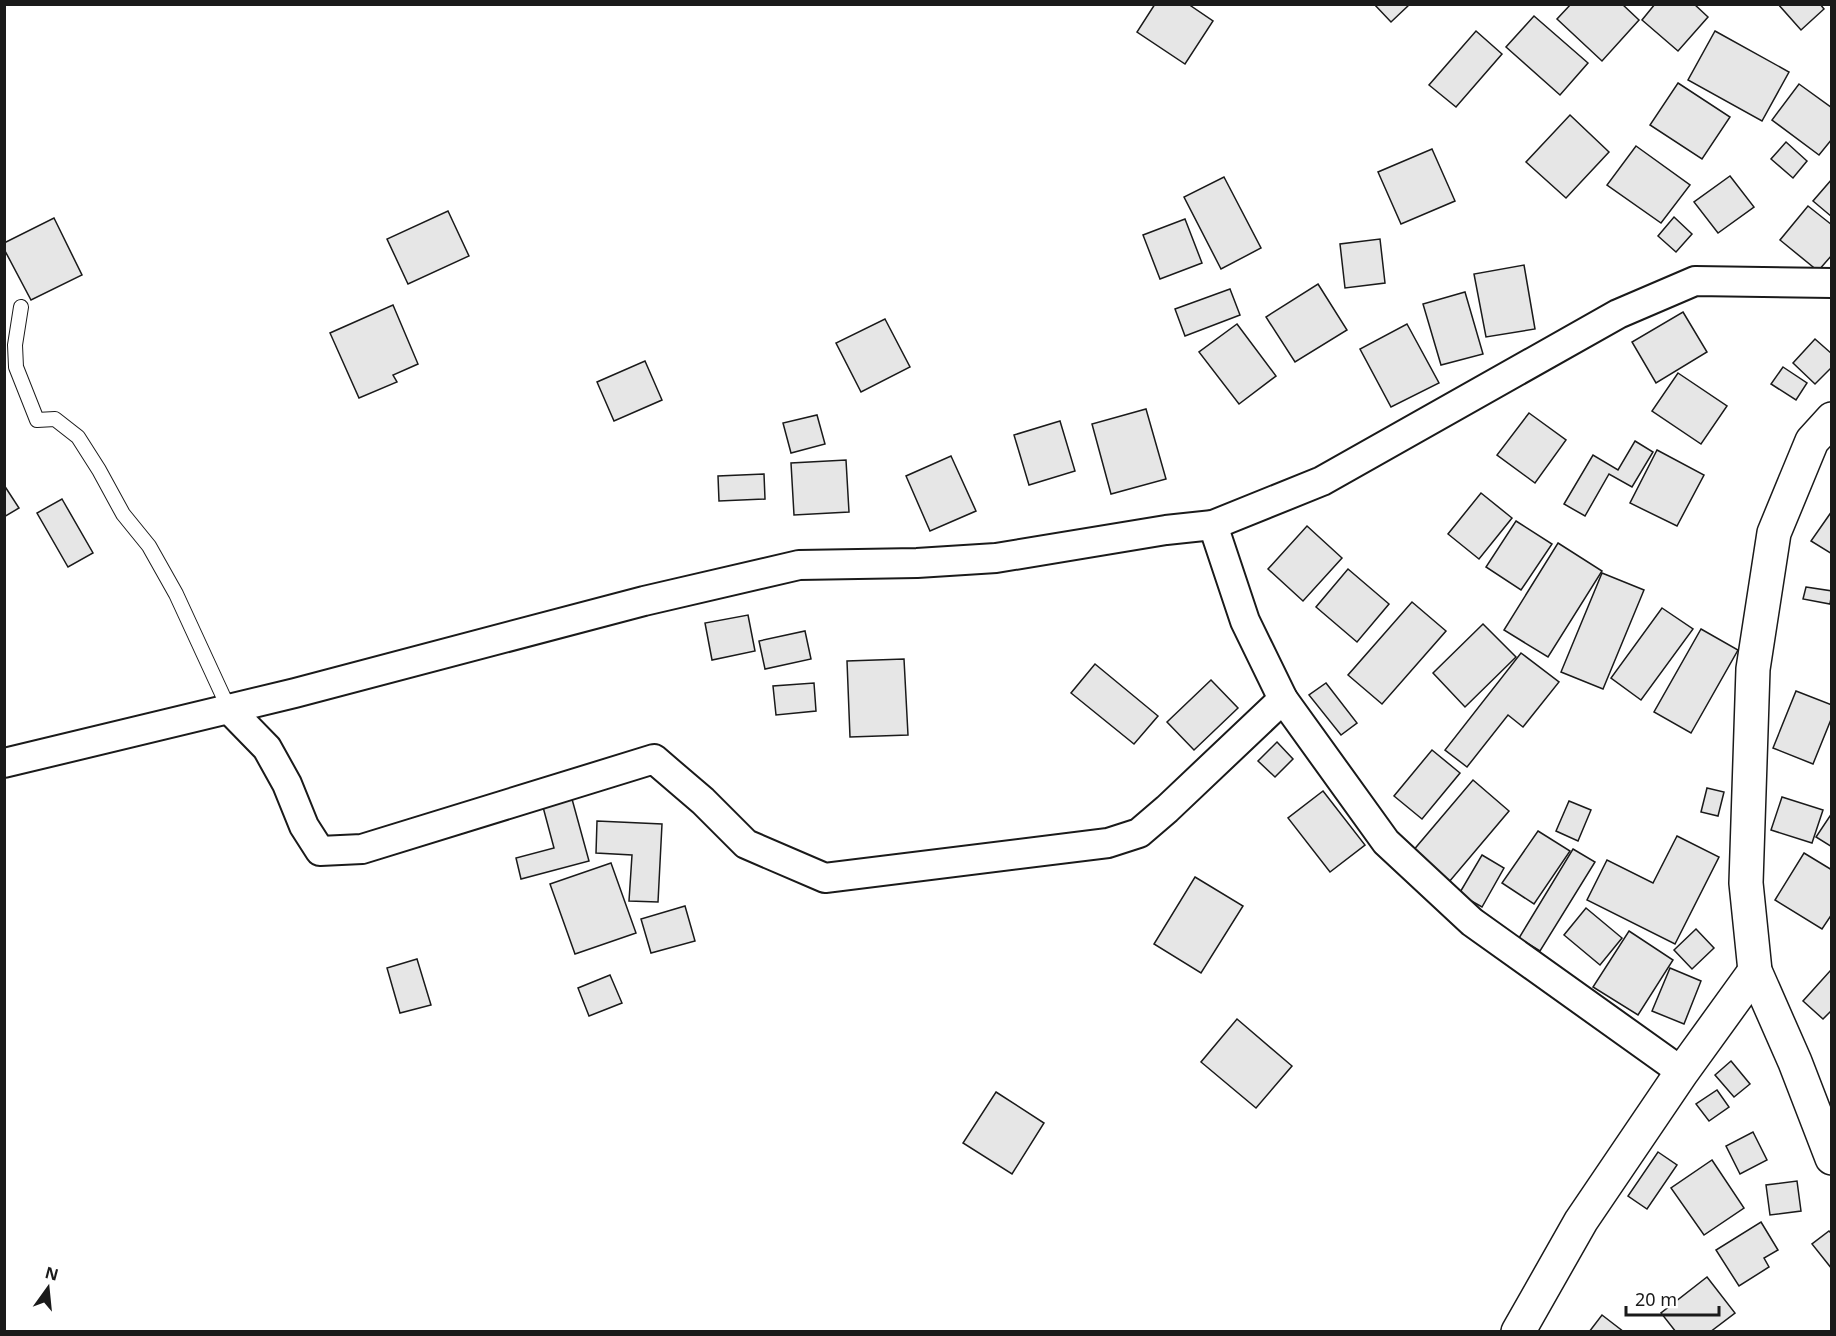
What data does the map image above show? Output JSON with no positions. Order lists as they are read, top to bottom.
{
  "scale_bar": "20 m",
  "north": "top"
}
